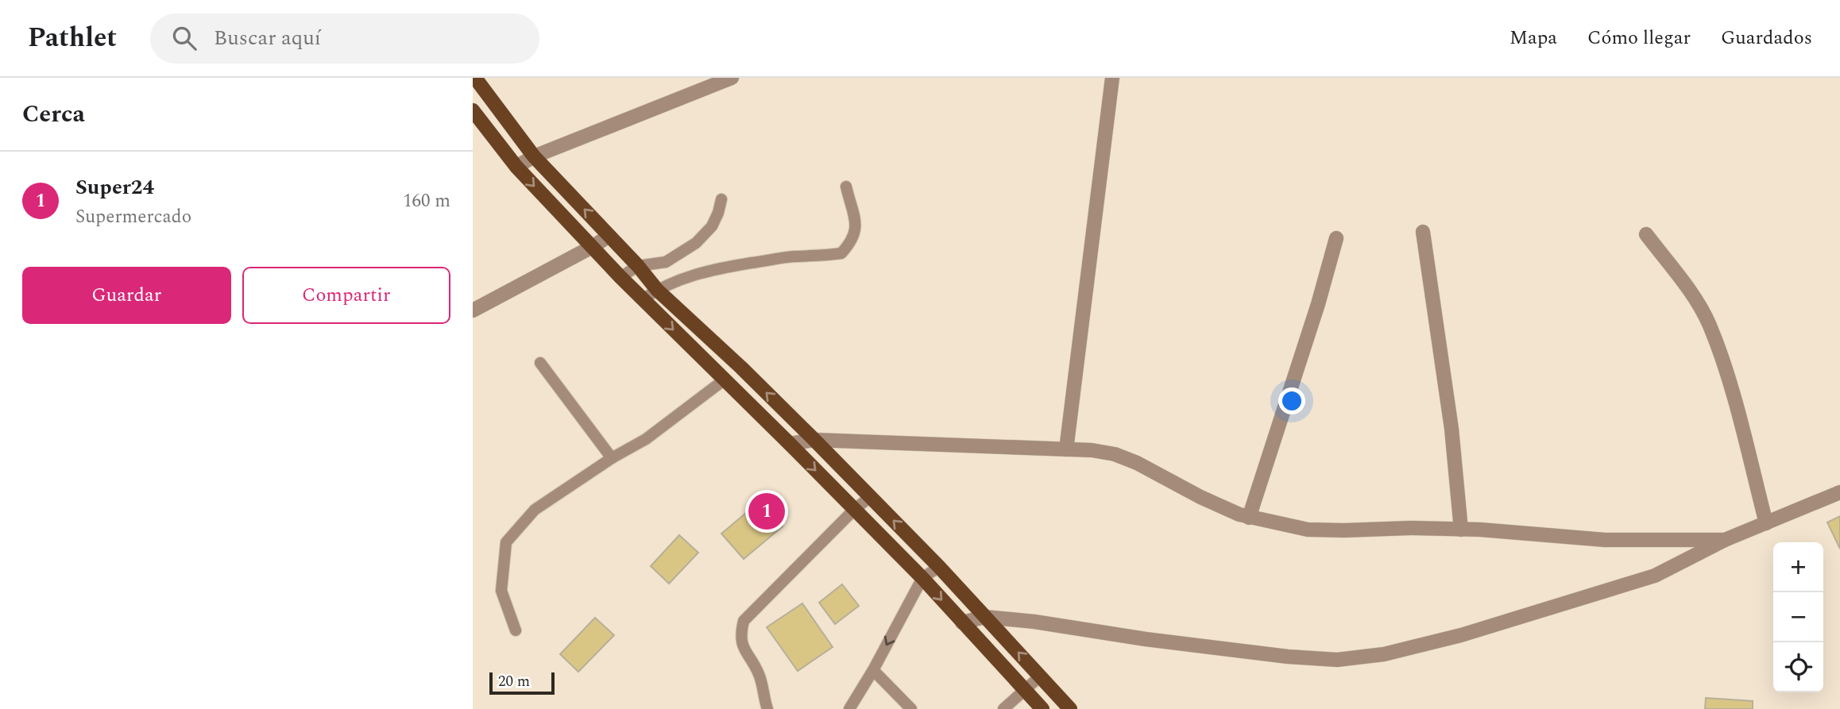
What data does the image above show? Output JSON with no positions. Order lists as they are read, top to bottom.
{
  "scale_bar": "20 m",
  "page": {
    "header": "Pathlet",
    "search": "Buscar aquí",
    "nav": ["Mapa", "Cómo llegar", "Guardados"],
    "heading": "Cerca",
    "list": [
      {
        "mark": "1",
        "name": "Super24",
        "note": "Supermercado",
        "value": "160 m"
      }
    ],
    "buttons": ["Guardar", "Compartir"],
    "pins": "1",
    "map_buttons": ["+", "−"],
    "scale": "20 m"
  }
}
